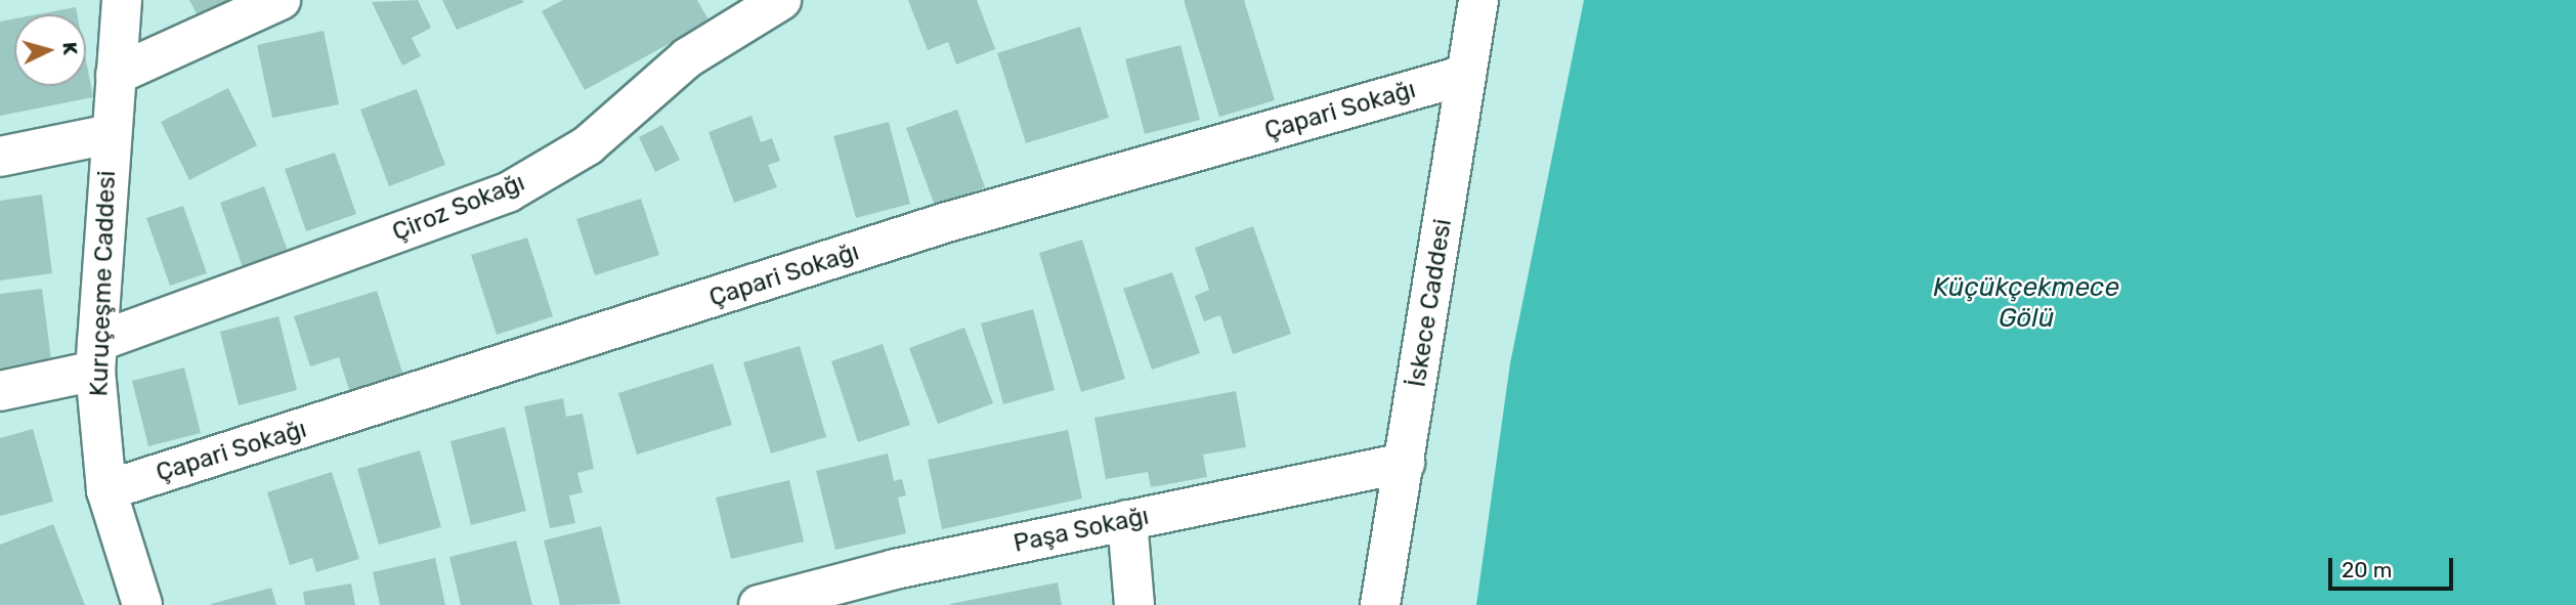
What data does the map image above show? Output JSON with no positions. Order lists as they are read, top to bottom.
{
  "streets": {
    "street": [
      "Çapari Sokağı",
      "Çiroz Sokağı",
      "Kuruçeşme Caddesi",
      "İskece Caddesi",
      "Paşa Sokağı"
    ]
  },
  "crossings": [
    ["Çapari Sokağı", "Kuruçeşme Caddesi"],
    ["Çapari Sokağı", "İskece Caddesi"],
    ["Çiroz Sokağı", "Kuruçeşme Caddesi"],
    ["İskece Caddesi", "Paşa Sokağı"]
  ],
  "water": ["Küçükçekmece Gölü"],
  "scale_bar": "20 m",
  "north": "right"
}
